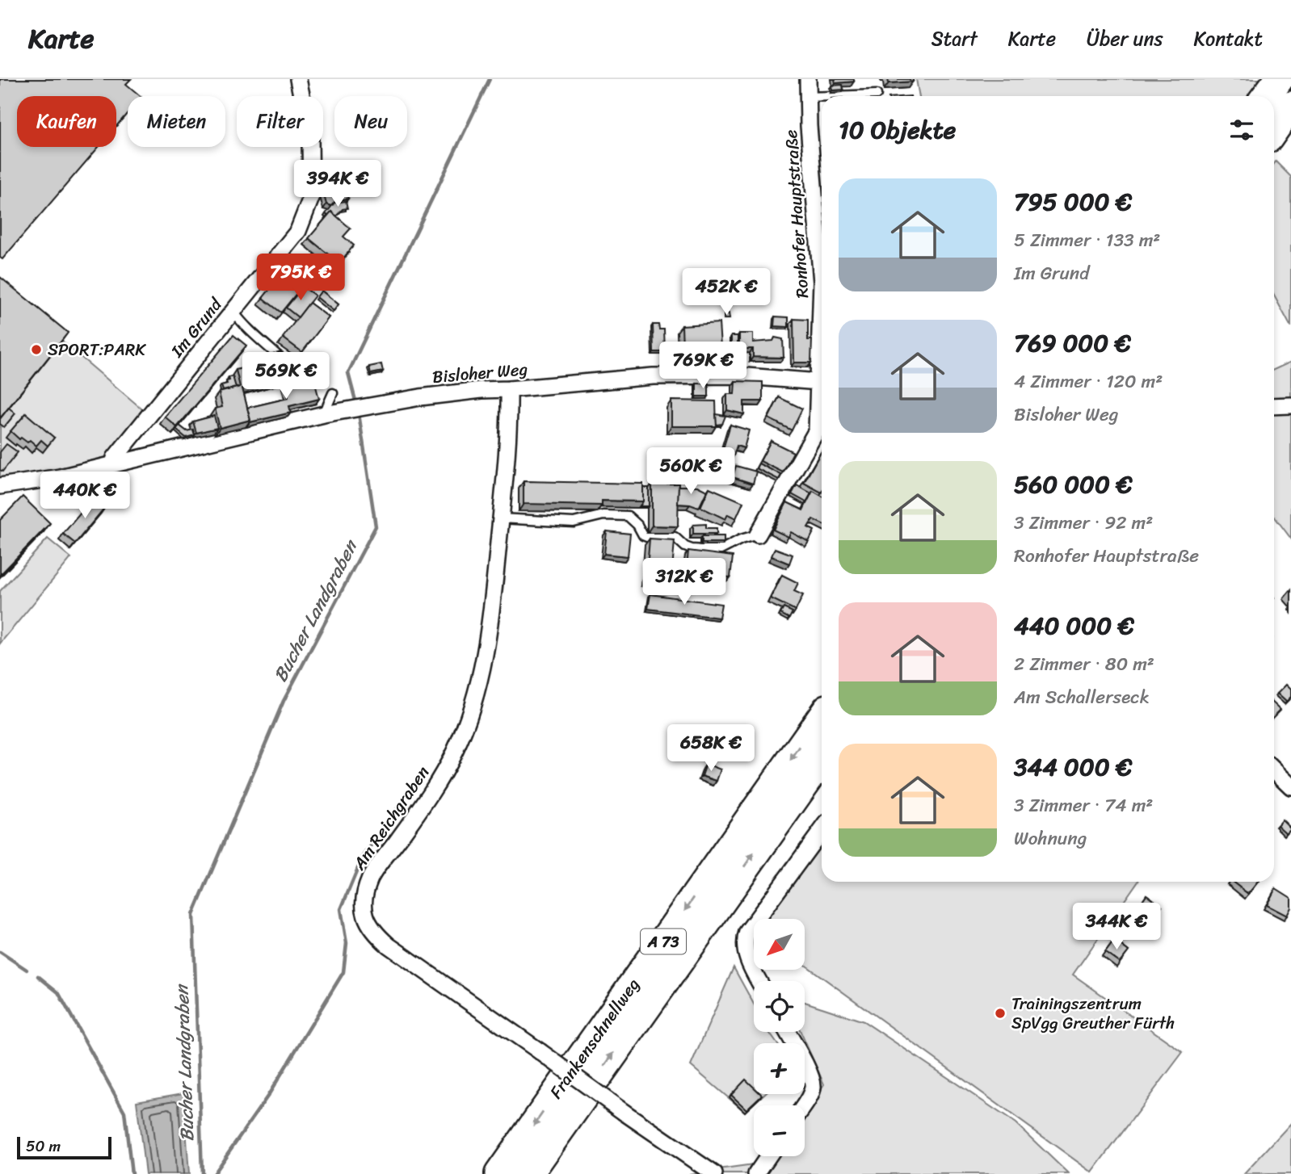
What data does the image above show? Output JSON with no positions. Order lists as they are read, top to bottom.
{
  "streets": {
    "highway": ["A 73", "Frankenschnellweg"],
    "street": [
      "Ronhofer Hauptstraße",
      "Im Grund",
      "Bisloher Weg",
      "Am Reichgraben"
    ]
  },
  "crossings": [
    ["Ronhofer Hauptstraße", "Bisloher Weg"],
    ["Im Grund", "Bisloher Weg"],
    ["Bisloher Weg", "Am Reichgraben"]
  ],
  "water": ["Bucher Landgraben"],
  "places": ["SPORT:PARK", "Trainingszentrum SpVgg Greuther Fürth"],
  "scale_bar": "50 m",
  "north": "bottom left",
  "page": {
    "header": "Karte",
    "nav": [
      "Start",
      "Karte",
      "Über uns",
      "Kontakt"
    ],
    "chip": [
      "Kaufen",
      "Mieten",
      "Filter",
      "Neu"
    ],
    "heading": "10 Objekte",
    "price": [
      "394K €",
      "795K €",
      "452K €",
      "769K €",
      "569K €",
      "560K €",
      "440K €",
      "312K €",
      "658K €",
      "344K €"
    ],
    "list": [
      {
        "name": "795 000 €",
        "note": "5 Zimmer · 133 m² · Im Grund"
      },
      {
        "name": "769 000 €",
        "note": "4 Zimmer · 120 m² · Bisloher Weg"
      },
      {
        "name": "560 000 €",
        "note": "3 Zimmer · 92 m² · Ronhofer Hauptstraße"
      },
      {
        "name": "440 000 €",
        "note": "2 Zimmer · 80 m² · Am Schallerseck"
      },
      {
        "name": "344 000 €",
        "note": "3 Zimmer · 74 m² · Wohnung"
      }
    ],
    "map_buttons": ["+", "−"],
    "scale": "50 m"
  }
}
